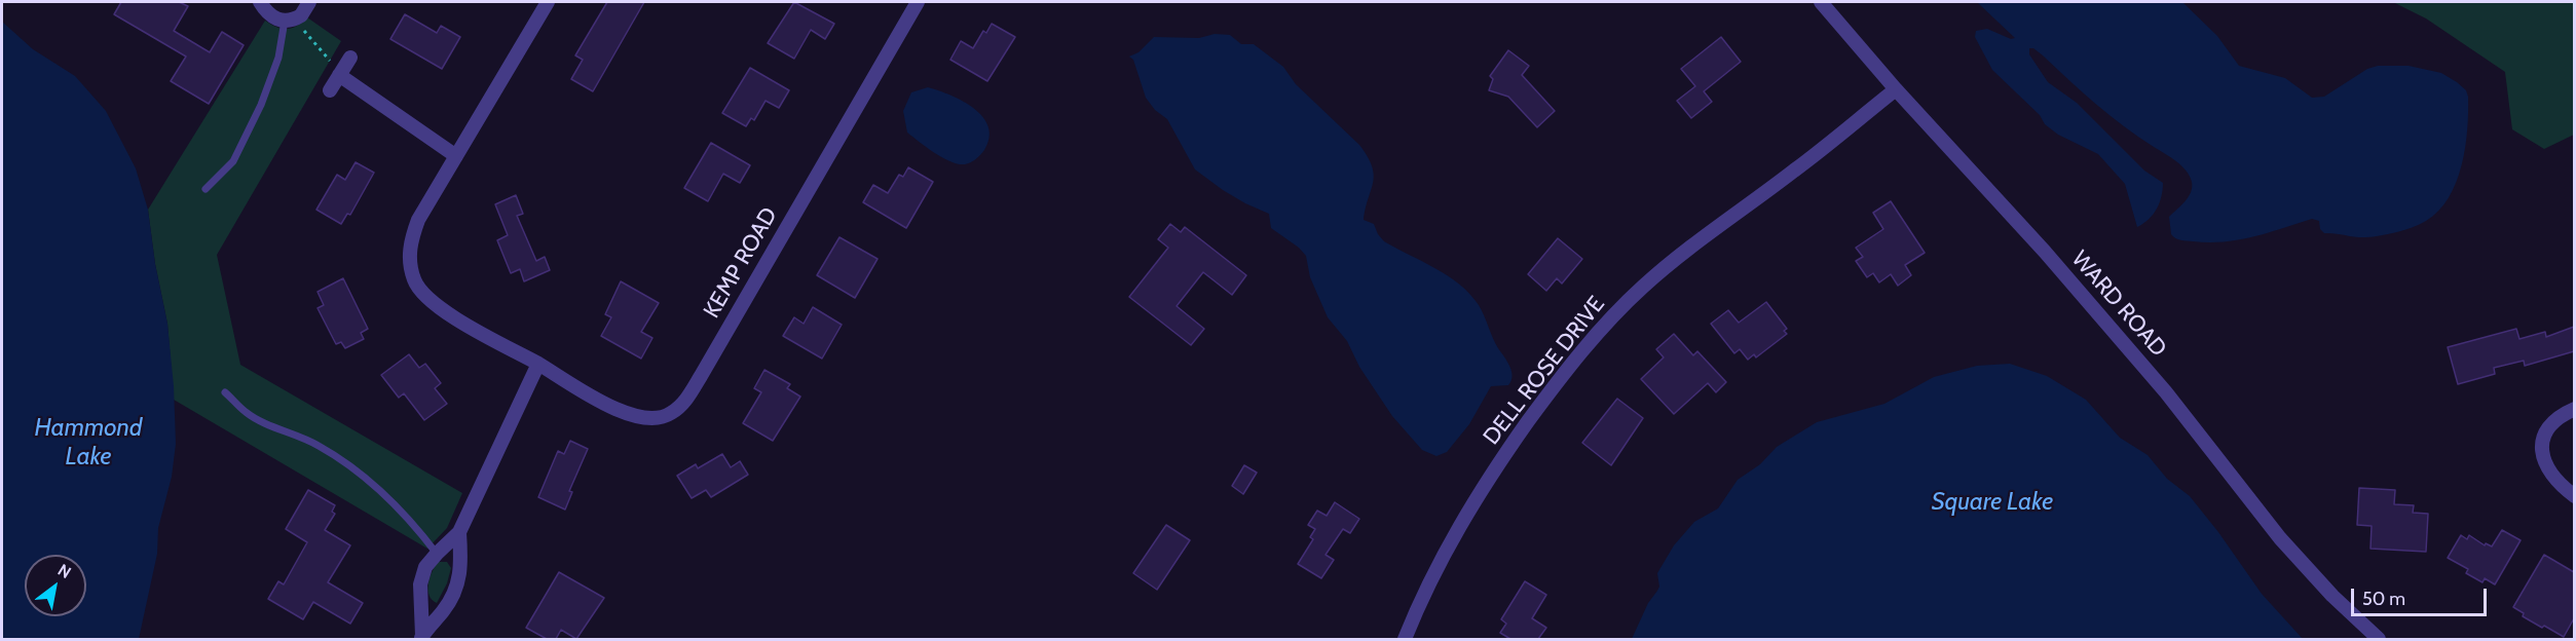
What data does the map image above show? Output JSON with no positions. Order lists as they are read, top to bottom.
{
  "streets": {
    "street": ["KEMP ROAD", "WARD ROAD", "DELL ROSE DRIVE"]
  },
  "crossings": [
    ["WARD ROAD", "DELL ROSE DRIVE"]
  ],
  "water": ["Hammond Lake", "Square Lake"],
  "scale_bar": "50 m",
  "north": "top right"
}
